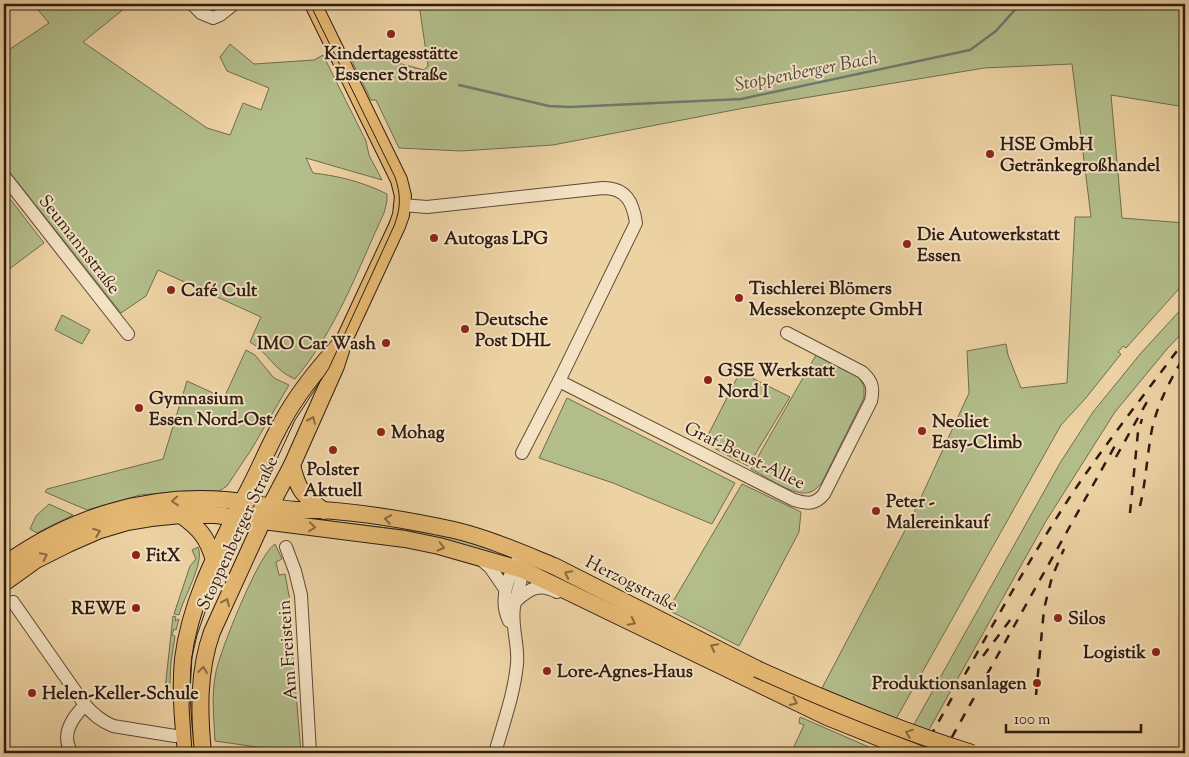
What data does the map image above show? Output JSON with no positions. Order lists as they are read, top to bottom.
{
  "streets": {
    "main road": ["Stoppenberger Straße", "Herzogstraße"],
    "street": ["Seumannstraße", "Graf-Beust-Allee", "Am Freistein"]
  },
  "crossings": [
    ["Stoppenberger Straße", "Herzogstraße"]
  ],
  "water": ["Stoppenberger Bach"],
  "places": [
    "Kindertagesstätte Essener Straße",
    "HSE GmbH Getränkegroßhandel",
    "Autogas LPG",
    "Die Autowerkstatt Essen",
    "Café Cult",
    "Tischlerei Blömers Messekonzepte GmbH",
    "Deutsche Post DHL",
    "IMO Car Wash",
    "GSE Werkstatt Nord I",
    "Gymnasium Essen Nord-Ost",
    "Neoliet Easy-Climb",
    "Mohag",
    "Polster Aktuell",
    "Peter - Malereinkauf",
    "FitX",
    "REWE",
    "Silos",
    "Logistik",
    "Lore-Agnes-Haus",
    "Produktionsanlagen",
    "Helen-Keller-Schule"
  ],
  "scale_bar": "100 m"
}
